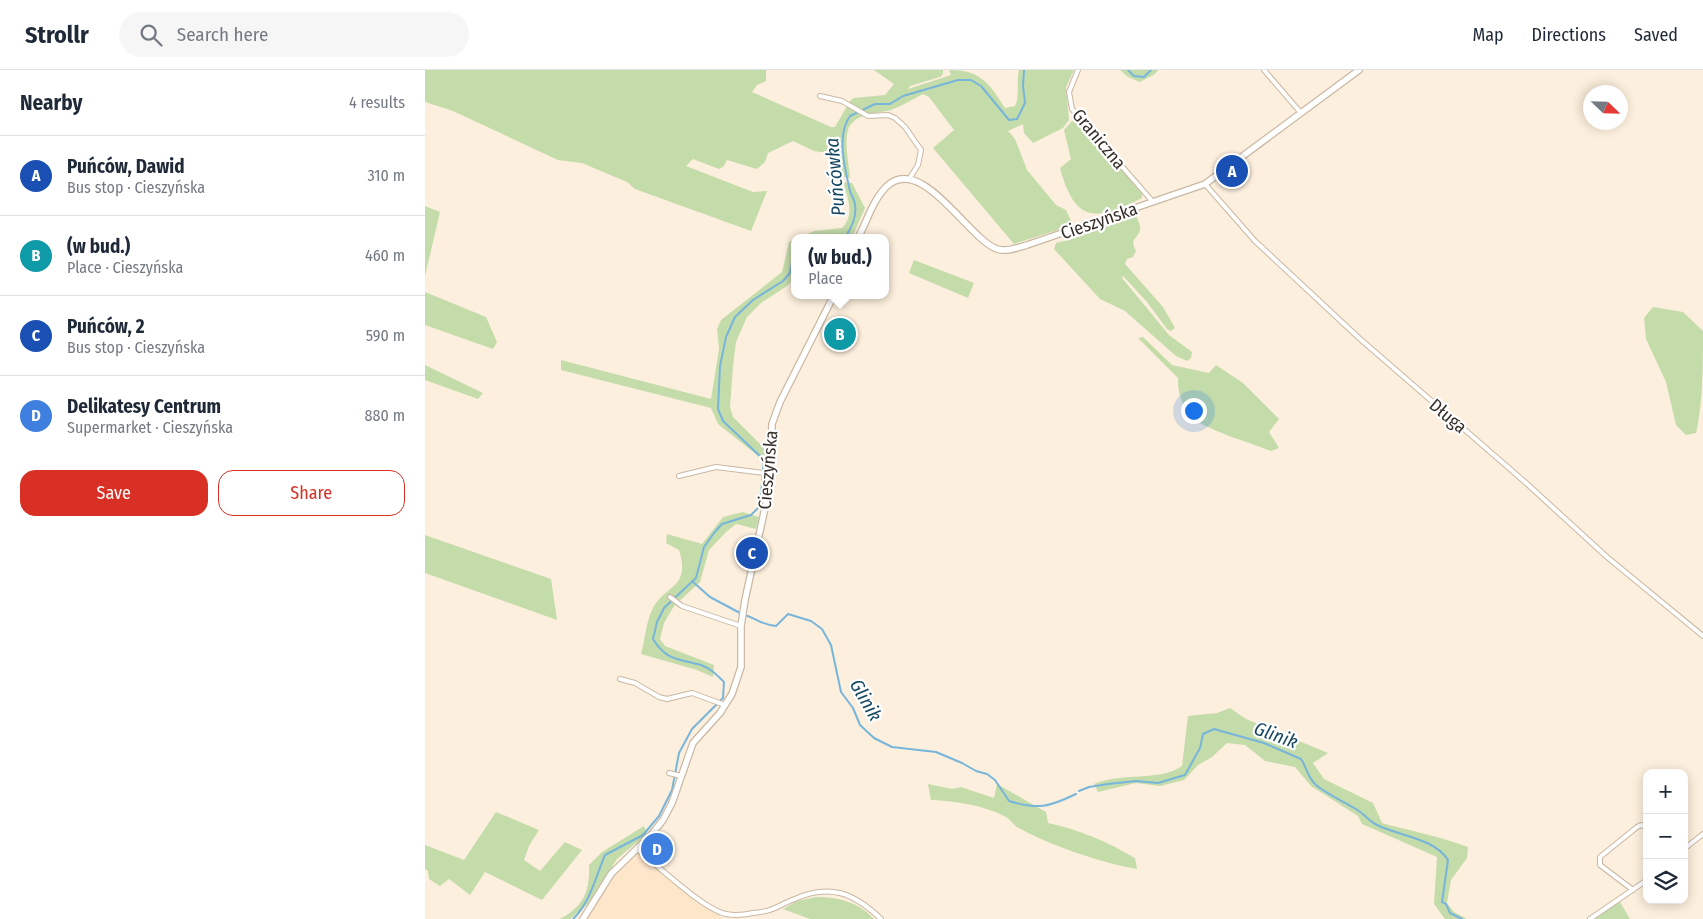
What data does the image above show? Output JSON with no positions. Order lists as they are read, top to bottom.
{
  "streets": {
    "street": ["Graniczna", "Cieszyńska", "Długa"]
  },
  "crossings": [
    ["Graniczna", "Cieszyńska"],
    ["Cieszyńska", "Długa"]
  ],
  "water": ["Puńcówka", "Glinik"],
  "north": "bottom right",
  "page": {
    "header": "Strollr",
    "search": "Search here",
    "nav": ["Map", "Directions", "Saved"],
    "heading": ["Nearby", "4 results"],
    "list": [
      {
        "mark": "A",
        "name": "Puńców, Dawid",
        "note": "Bus stop · Cieszyńska",
        "value": "310 m"
      },
      {
        "mark": "B",
        "name": "(w bud.)",
        "note": "Place · Cieszyńska",
        "value": "460 m"
      },
      {
        "mark": "C",
        "name": "Puńców, 2",
        "note": "Bus stop · Cieszyńska",
        "value": "590 m"
      },
      {
        "mark": "D",
        "name": "Delikatesy Centrum",
        "note": "Supermarket · Cieszyńska",
        "value": "880 m"
      }
    ],
    "pins": [
      "A",
      "B",
      "C",
      "D"
    ],
    "popup": ["(w bud.)", "Place"],
    "buttons": ["Save", "Share"],
    "map_buttons": ["+", "−"]
  }
}
